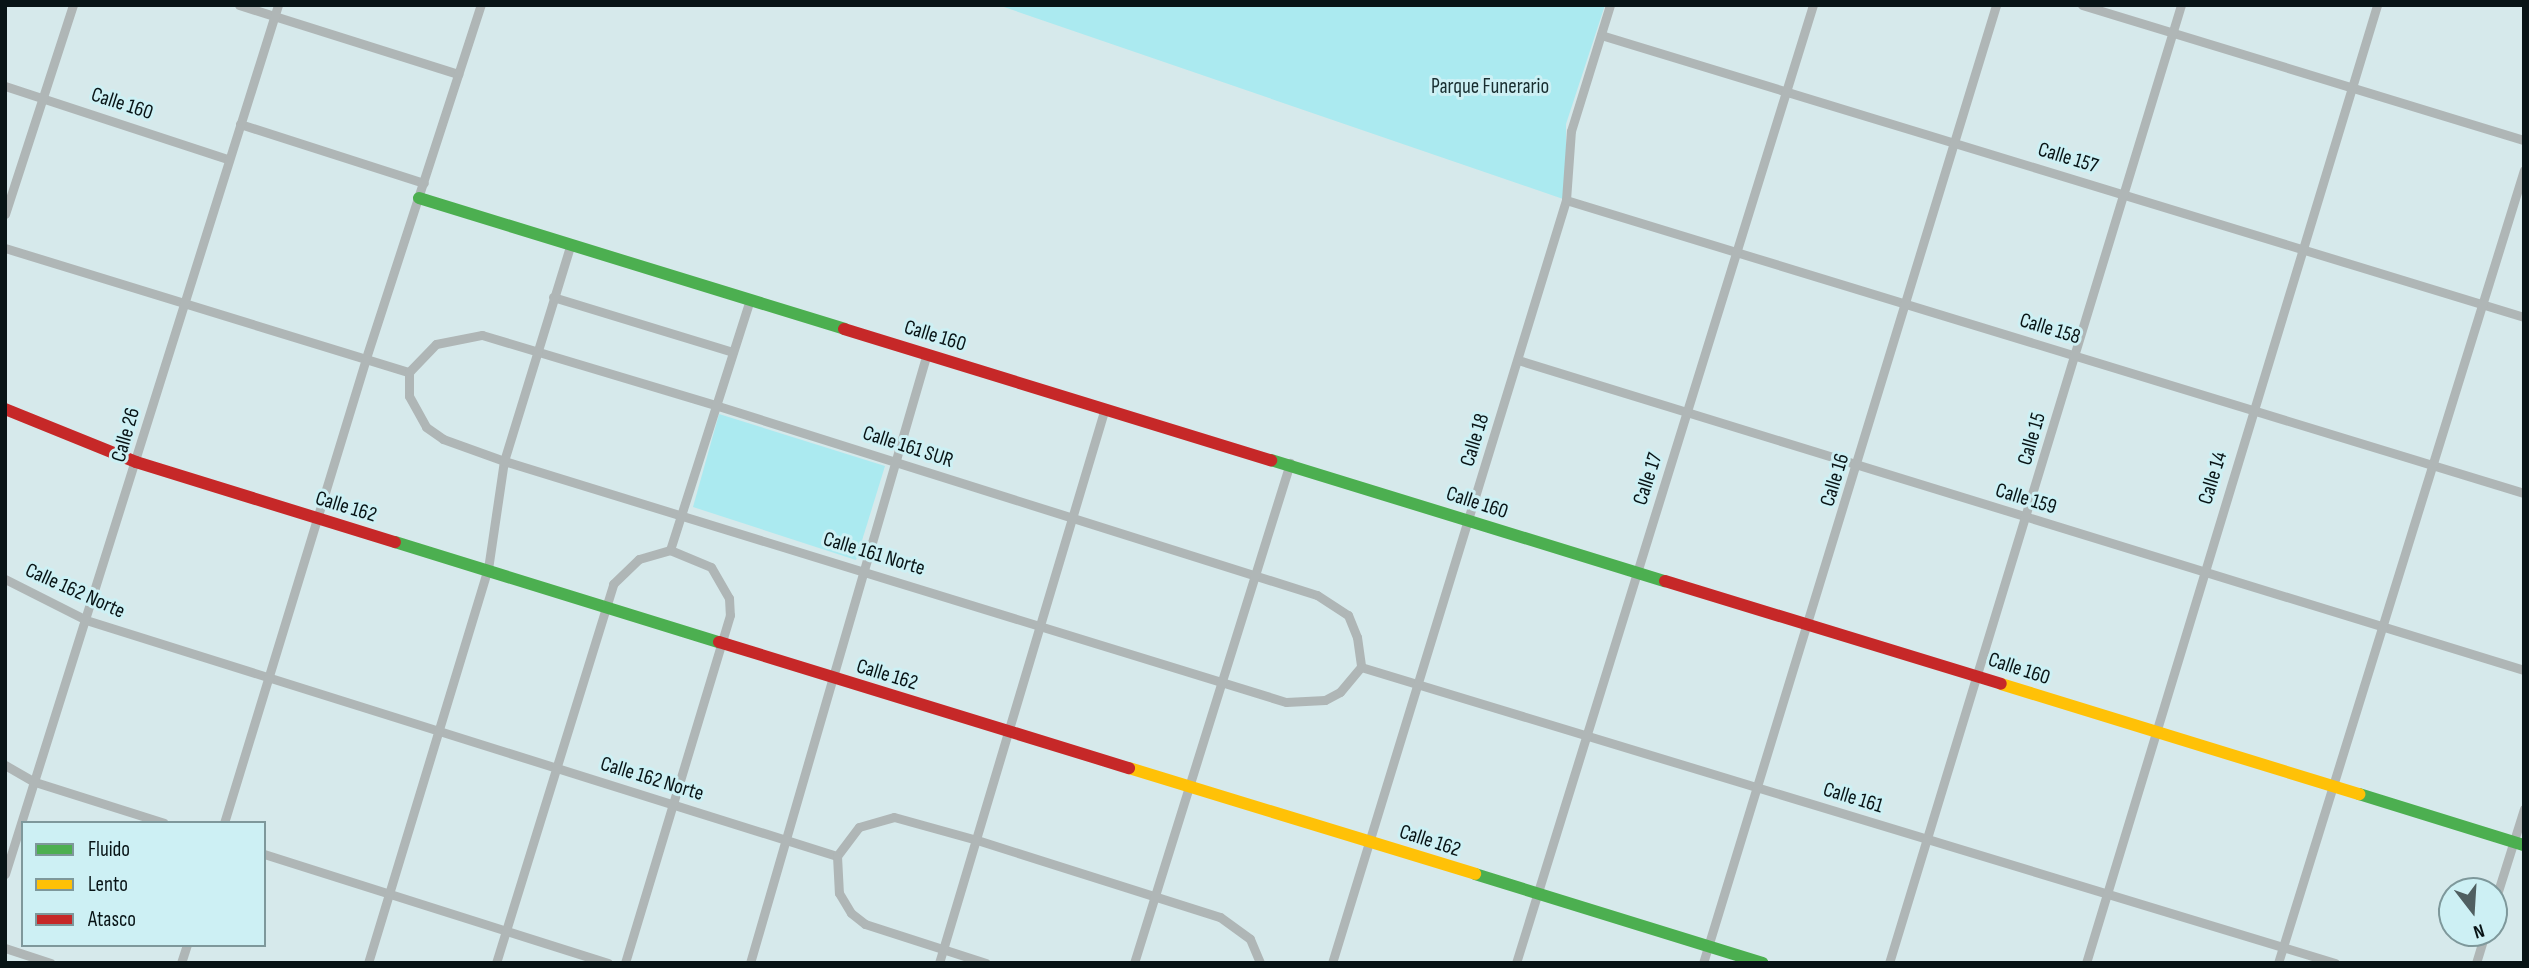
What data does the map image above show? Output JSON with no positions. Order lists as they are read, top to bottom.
{
  "streets": {
    "street": [
      "Calle 160",
      "Calle 157",
      "Calle 158",
      "Calle 26",
      "Calle 15",
      "Calle 18",
      "Calle 161 SUR",
      "Calle 14",
      "Calle 17",
      "Calle 16",
      "Calle 159",
      "Calle 162",
      "Calle 161 Norte",
      "Calle 162 Norte",
      "Calle 161"
    ]
  },
  "crossings": [
    ["Calle 160", "Calle 26"],
    ["Calle 160", "Calle 15"],
    ["Calle 160", "Calle 18"],
    ["Calle 160", "Calle 14"],
    ["Calle 160", "Calle 17"],
    ["Calle 160", "Calle 16"],
    ["Calle 157", "Calle 15"],
    ["Calle 157", "Calle 18"],
    ["Calle 157", "Calle 14"],
    ["Calle 157", "Calle 17"],
    ["Calle 157", "Calle 16"],
    ["Calle 158", "Calle 15"],
    ["Calle 158", "Calle 18"],
    ["Calle 158", "Calle 14"],
    ["Calle 158", "Calle 17"],
    ["Calle 158", "Calle 16"],
    ["Calle 26", "Calle 162"],
    ["Calle 26", "Calle 162 Norte"],
    ["Calle 15", "Calle 159"],
    ["Calle 15", "Calle 161"],
    ["Calle 18", "Calle 159"],
    ["Calle 18", "Calle 162"],
    ["Calle 18", "Calle 161"],
    ["Calle 161 SUR", "Calle 161 Norte"],
    ["Calle 161 SUR", "Calle 161"],
    ["Calle 14", "Calle 159"],
    ["Calle 14", "Calle 161"],
    ["Calle 17", "Calle 159"],
    ["Calle 17", "Calle 162"],
    ["Calle 17", "Calle 161"],
    ["Calle 16", "Calle 159"],
    ["Calle 16", "Calle 162"],
    ["Calle 16", "Calle 161"],
    ["Calle 161 Norte", "Calle 161"]
  ],
  "parks": ["Parque Funerario"],
  "legend": ["Fluido", "Lento", "Atasco"],
  "north": "bottom"
}
